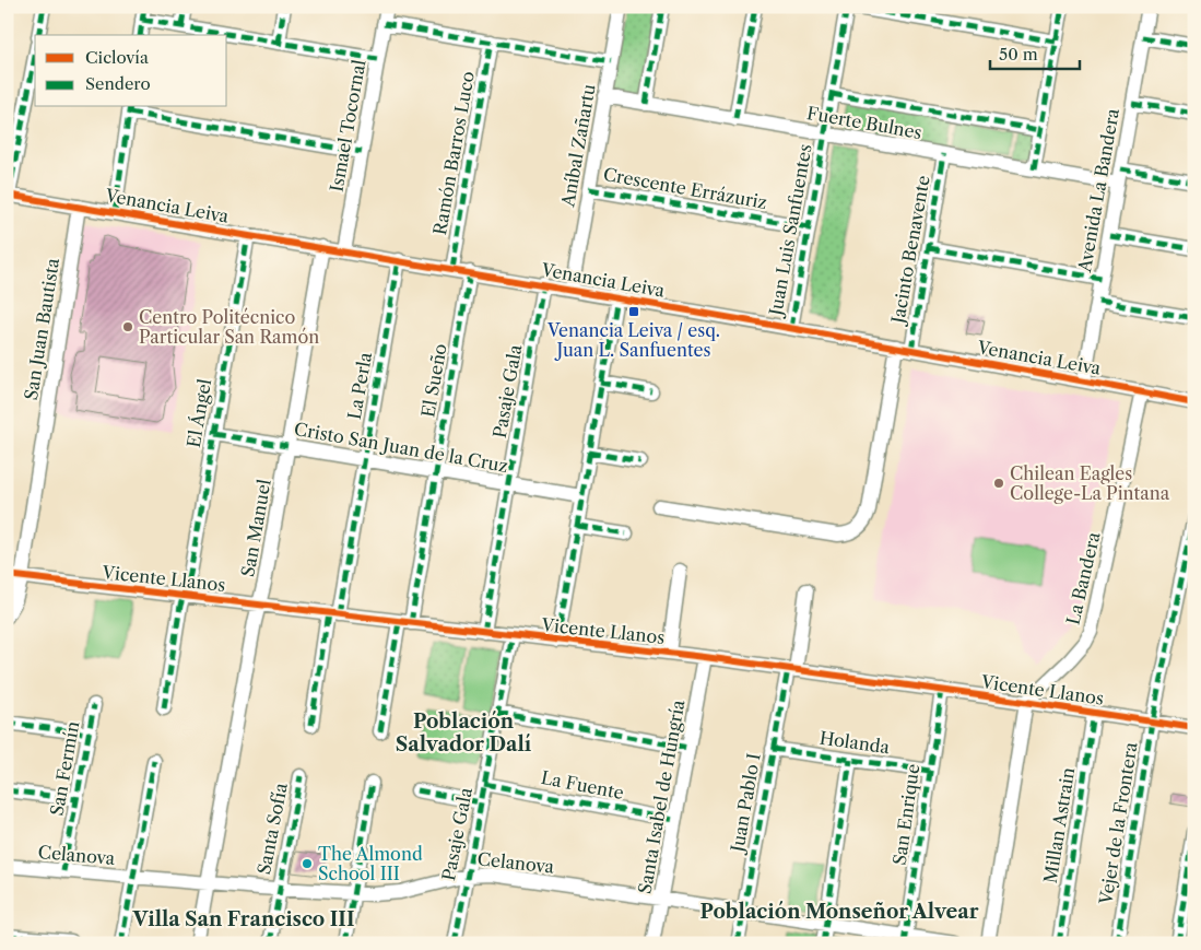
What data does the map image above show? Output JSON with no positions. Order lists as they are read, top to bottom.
{
  "streets": {
    "street": [
      "Fuerte Bulnes",
      "Ismael Tocornal",
      "Aníbal Zañartu",
      "Ramón Barros Luco",
      "Crescente Errázuriz",
      "Avenida La Bandera",
      "Venancia Leiva",
      "Juan Luis Sanfuentes",
      "Jacinto Benavente",
      "San Juan Bautista",
      "El Sueño",
      "La Perla",
      "Pasaje Gala",
      "El Ángel",
      "Cristo San Juan de la Cruz",
      "San Manuel",
      "Vicente Llanos",
      "La Bandera",
      "Holanda",
      "San Fermín",
      "La Fuente",
      "Santa Isabel de Hungría",
      "Juan Pablo I",
      "San Enrique",
      "Vejer de la Frontera",
      "Millan Astrain",
      "Santa Sofía",
      "Celanova"
    ]
  },
  "crossings": [
    ["Fuerte Bulnes", "Aníbal Zañartu"],
    ["Fuerte Bulnes", "Avenida La Bandera"],
    ["Fuerte Bulnes", "Juan Luis Sanfuentes"],
    ["Fuerte Bulnes", "Jacinto Benavente"],
    ["Ismael Tocornal", "Venancia Leiva"],
    ["Aníbal Zañartu", "Crescente Errázuriz"],
    ["Aníbal Zañartu", "Venancia Leiva"],
    ["Ramón Barros Luco", "Venancia Leiva"],
    ["Crescente Errázuriz", "Juan Luis Sanfuentes"],
    ["Avenida La Bandera", "Venancia Leiva"],
    ["Venancia Leiva", "Juan Luis Sanfuentes"],
    ["Venancia Leiva", "Jacinto Benavente"],
    ["Venancia Leiva", "San Juan Bautista"],
    ["Venancia Leiva", "El Sueño"],
    ["Venancia Leiva", "La Perla"],
    ["Venancia Leiva", "Pasaje Gala"],
    ["Venancia Leiva", "El Ángel"],
    ["Venancia Leiva", "San Manuel"],
    ["Venancia Leiva", "La Bandera"],
    ["San Juan Bautista", "Vicente Llanos"],
    ["El Sueño", "Cristo San Juan de la Cruz"],
    ["El Sueño", "Vicente Llanos"],
    ["La Perla", "Cristo San Juan de la Cruz"],
    ["La Perla", "Vicente Llanos"],
    ["Pasaje Gala", "Cristo San Juan de la Cruz"],
    ["Pasaje Gala", "Vicente Llanos"],
    ["Pasaje Gala", "La Fuente"],
    ["Pasaje Gala", "Celanova"],
    ["El Ángel", "Cristo San Juan de la Cruz"],
    ["El Ángel", "Vicente Llanos"],
    ["Cristo San Juan de la Cruz", "San Manuel"],
    ["San Manuel", "Vicente Llanos"],
    ["San Manuel", "Celanova"],
    ["Vicente Llanos", "La Bandera"],
    ["Vicente Llanos", "Santa Isabel de Hungría"],
    ["Vicente Llanos", "Juan Pablo I"],
    ["Vicente Llanos", "San Enrique"],
    ["Vicente Llanos", "Vejer de la Frontera"],
    ["Vicente Llanos", "Millan Astrain"],
    ["Holanda", "Juan Pablo I"],
    ["Holanda", "San Enrique"],
    ["San Fermín", "Celanova"],
    ["La Fuente", "Santa Isabel de Hungría"],
    ["Santa Isabel de Hungría", "Celanova"],
    ["Juan Pablo I", "Celanova"],
    ["San Enrique", "Celanova"],
    ["Santa Sofía", "Celanova"]
  ],
  "districts": ["Población Salvador Dalí", "Población Monseñor Alvear", "Villa San Francisco III"],
  "places": {
    "transit": ["Venancia Leiva / esq. Juan L. Sanfuentes"],
    "other": ["Centro Politécnico Particular San Ramón", "Chilean Eagles College-La Pintana", "The Almond School III"]
  },
  "legend": ["Ciclovía", "Sendero"],
  "scale_bar": "50 m"
}
